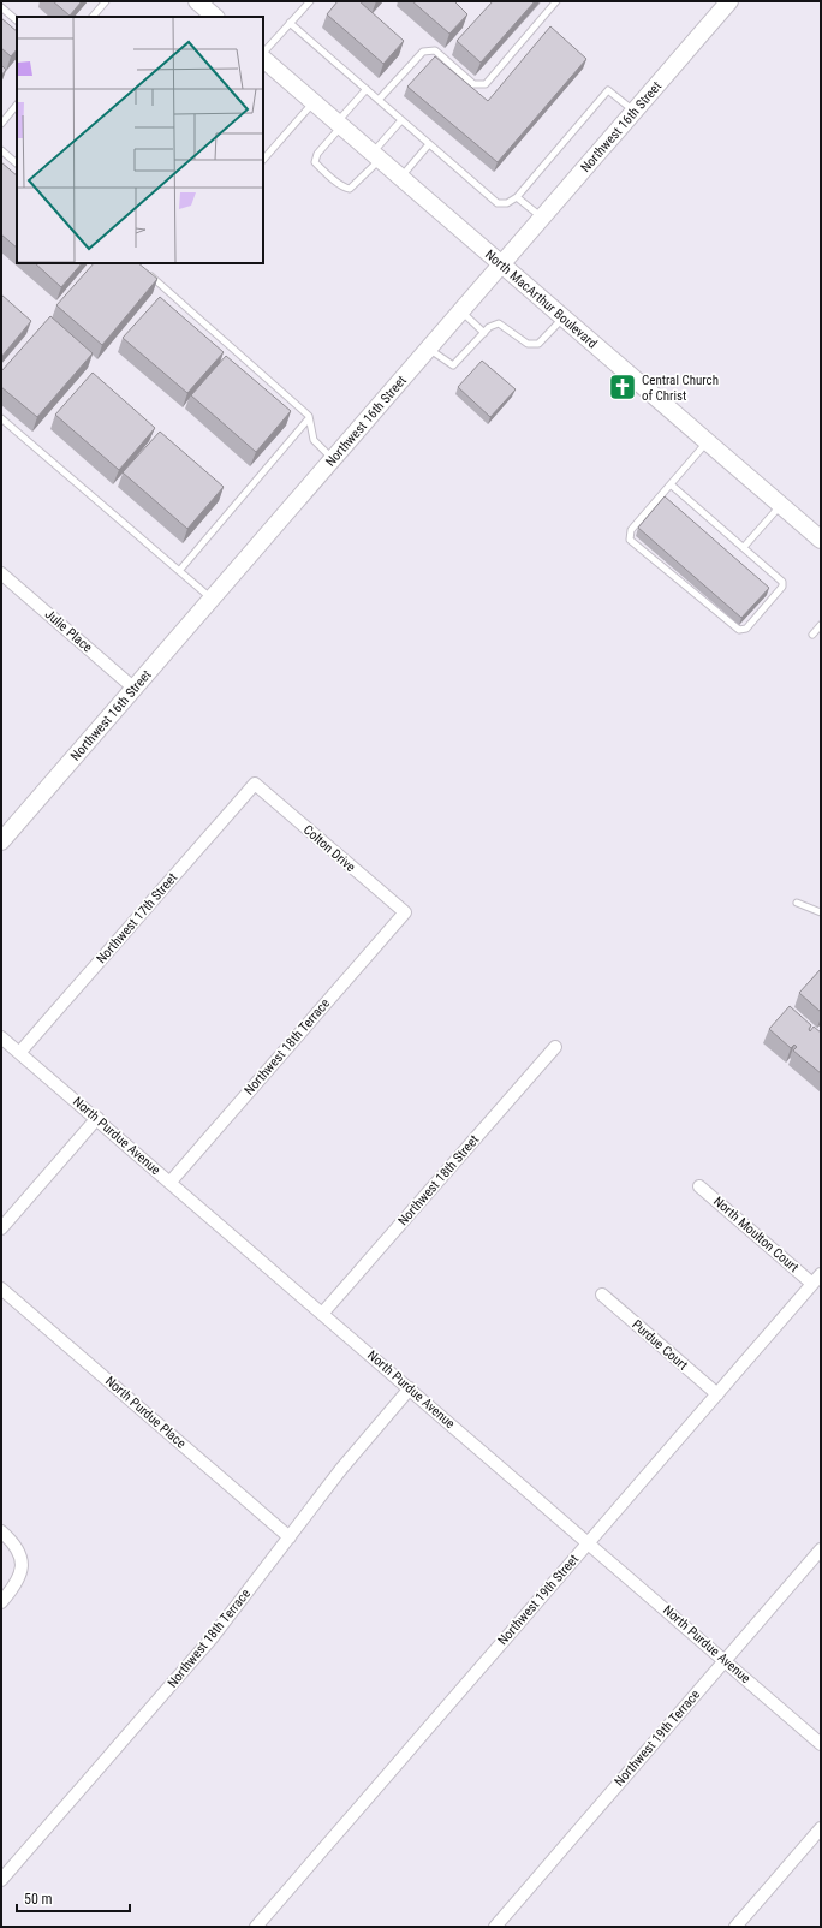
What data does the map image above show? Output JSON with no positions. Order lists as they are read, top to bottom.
{
  "streets": {
    "street": [
      "Northwest 16th Street",
      "North MacArthur Boulevard",
      "Julie Place",
      "Colton Drive",
      "Northwest 17th Street",
      "Northwest 18th Terrace",
      "North Purdue Avenue",
      "Northwest 18th Street",
      "North Moulton Court",
      "Purdue Court",
      "North Purdue Place",
      "Northwest 19th Street",
      "Northwest 19th Terrace"
    ]
  },
  "crossings": [
    ["Northwest 16th Street", "North MacArthur Boulevard"],
    ["Northwest 16th Street", "Julie Place"],
    ["Colton Drive", "Northwest 17th Street"],
    ["Colton Drive", "Northwest 18th Terrace"],
    ["Northwest 17th Street", "North Purdue Avenue"],
    ["Northwest 18th Terrace", "North Purdue Avenue"],
    ["Northwest 18th Terrace", "North Purdue Place"],
    ["North Purdue Avenue", "Northwest 18th Street"],
    ["North Purdue Avenue", "Northwest 19th Street"],
    ["North Purdue Avenue", "Northwest 19th Terrace"],
    ["North Moulton Court", "Northwest 19th Street"],
    ["Purdue Court", "Northwest 19th Street"]
  ],
  "places": {
    "church": ["Central Church of Christ"]
  },
  "scale_bar": "50 m"
}
